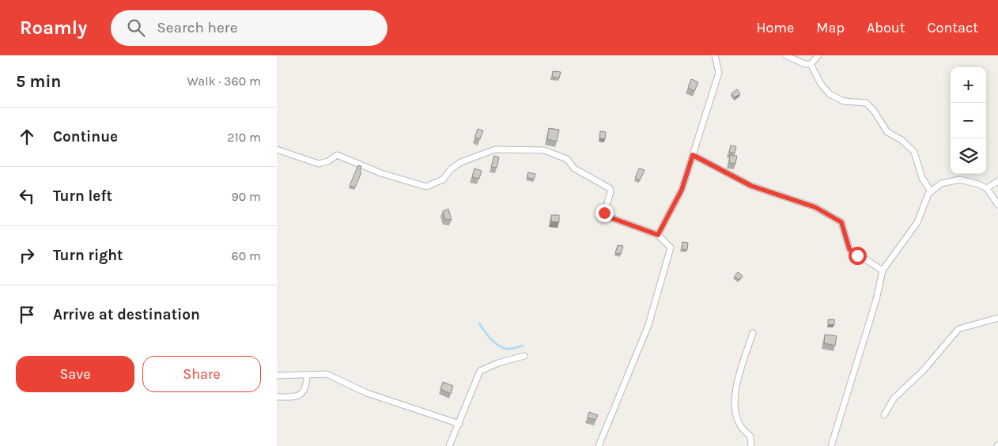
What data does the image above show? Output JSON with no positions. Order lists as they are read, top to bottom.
{
  "page": {
    "header": "Roamly",
    "search": "Search here",
    "nav": [
      "Home",
      "Map",
      "About",
      "Contact"
    ],
    "heading": ["5 min", "Walk · 360 m"],
    "map_buttons": ["+", "−"],
    "list": [
      ["Continue", "210 m"],
      ["Turn left", "90 m"],
      ["Turn right", "60 m"],
      "Arrive at destination"
    ],
    "buttons": ["Save", "Share"]
  }
}
